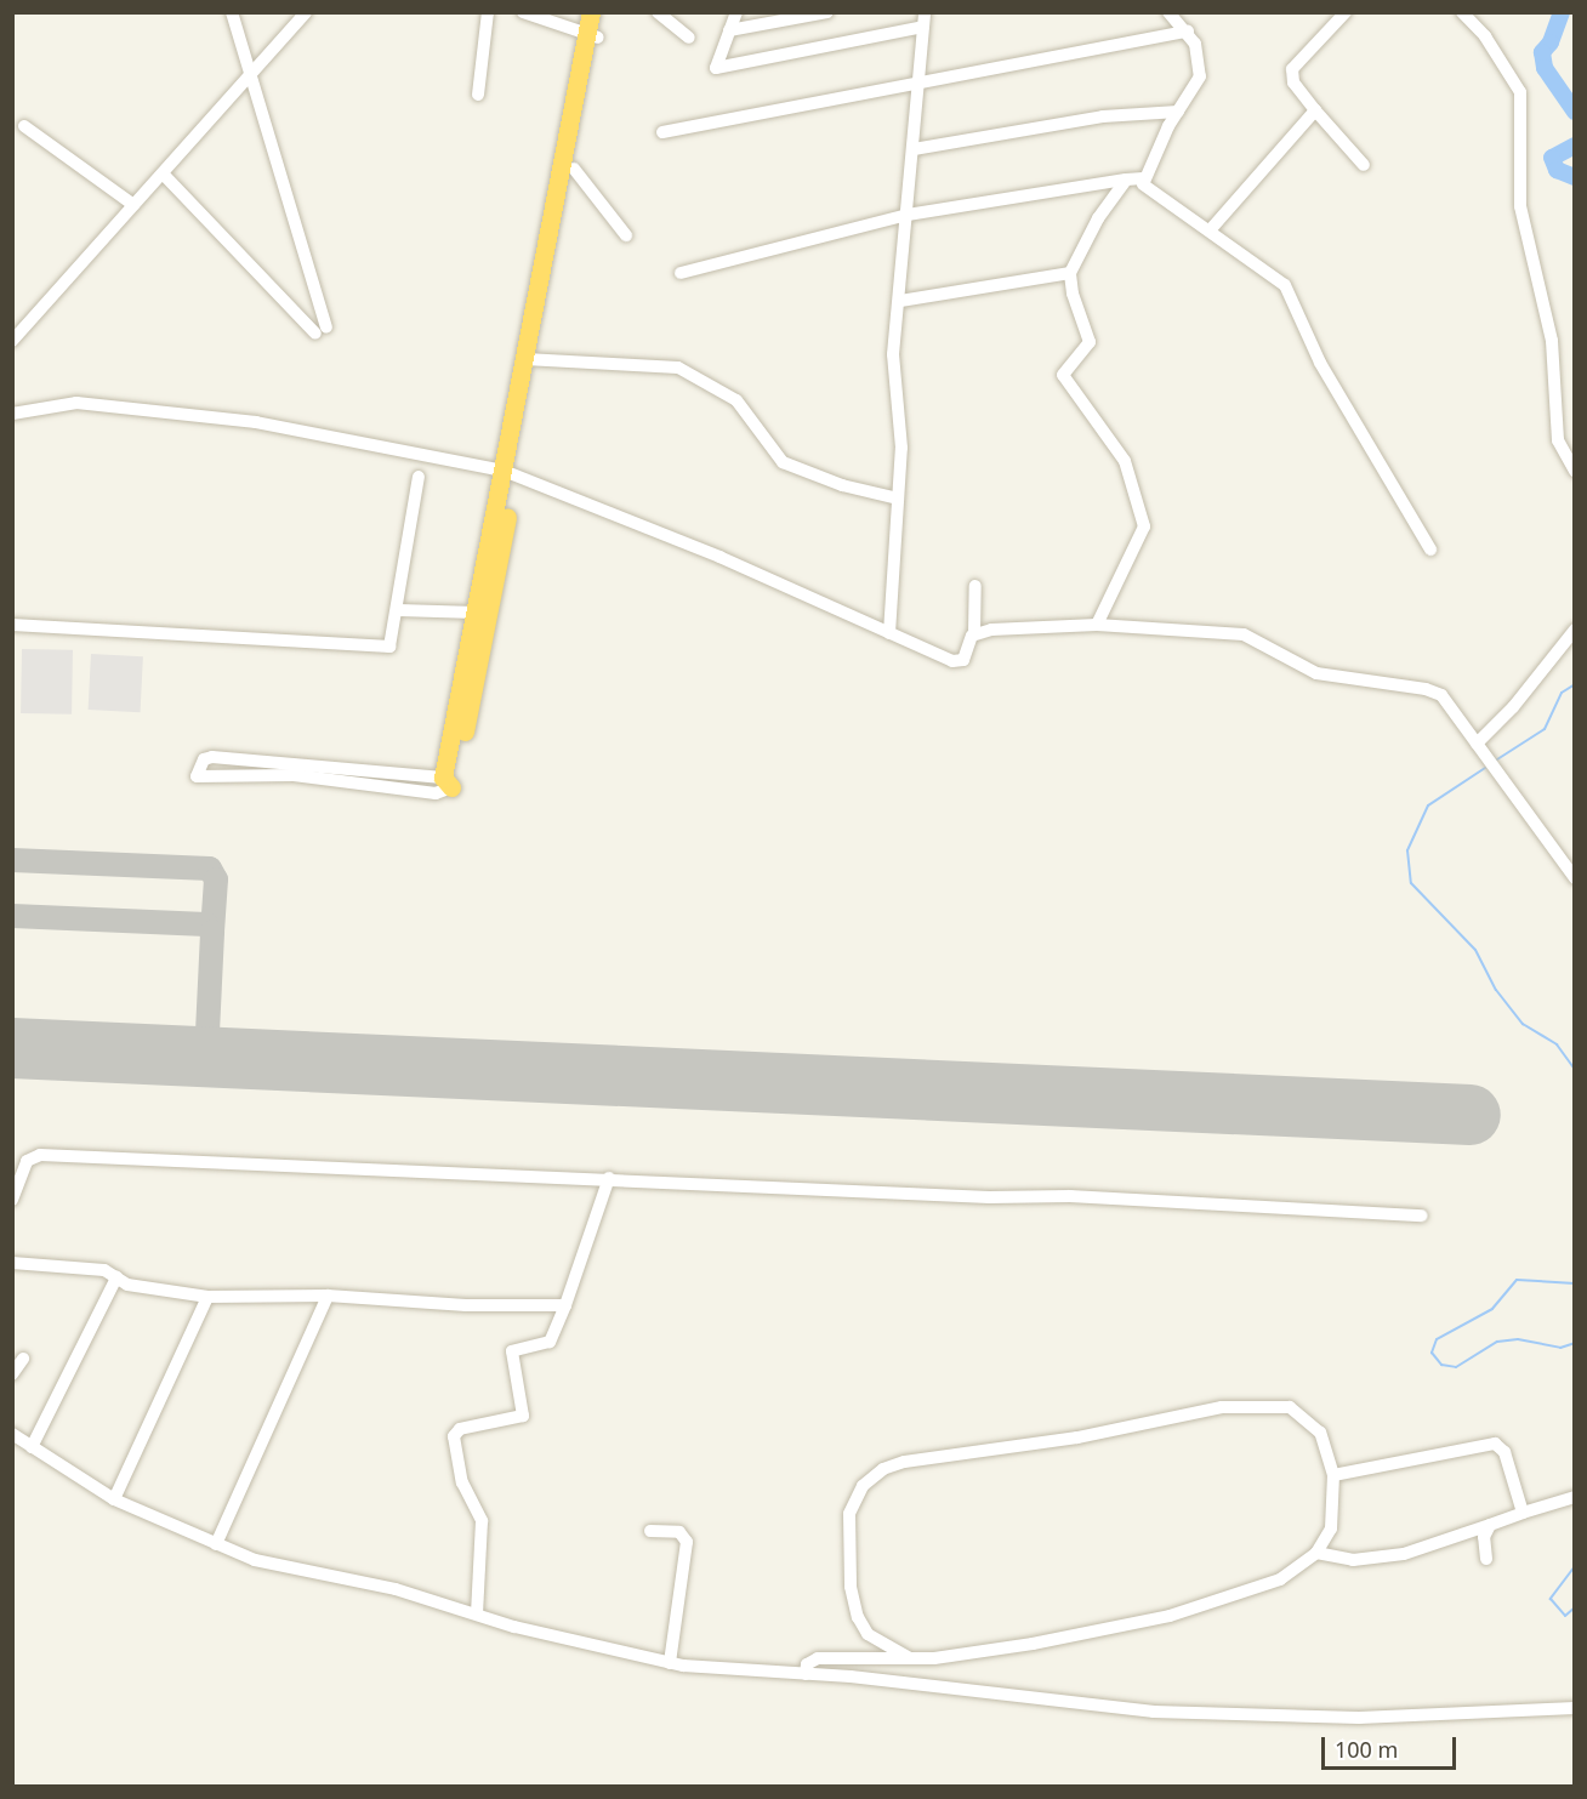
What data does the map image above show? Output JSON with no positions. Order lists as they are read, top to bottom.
{
  "scale_bar": "100 m"
}
